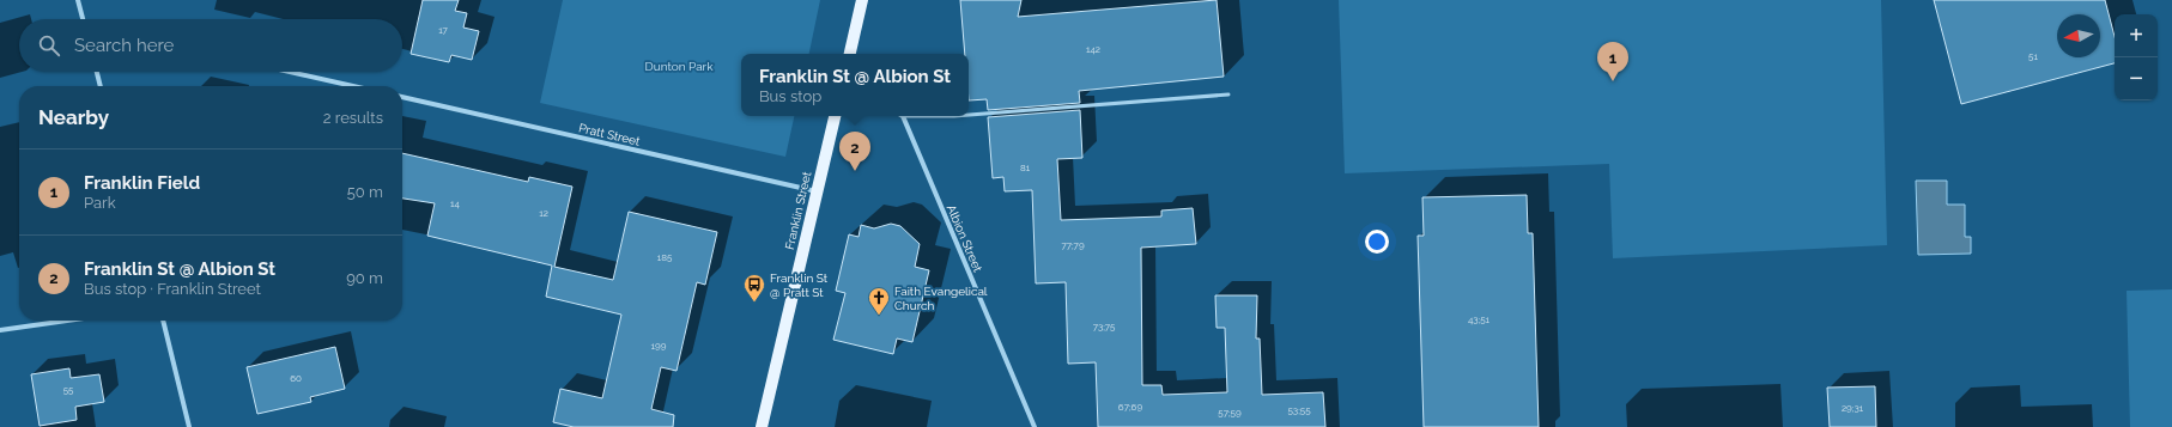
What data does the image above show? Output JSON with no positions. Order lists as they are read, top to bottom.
{
  "streets": {
    "main road": ["Franklin Street"],
    "street": ["Pratt Street", "Albion Street"]
  },
  "crossings": [
    ["Pratt Street", "Franklin Street"]
  ],
  "parks": ["Dunton Park"],
  "places": {
    "bus stop": ["Franklin St @ Pratt St"],
    "church": ["Faith Evangelical Church"]
  },
  "house_numbers": [
    "17",
    "142",
    "51",
    "81",
    "14",
    "12",
    "77;79",
    "185",
    "43;51",
    "73;75",
    "199",
    "60",
    "55",
    "67;69",
    "29;31",
    "53;55",
    "57;59"
  ],
  "north": "left",
  "page": {
    "map_buttons": ["+", "−"],
    "search": "Search here",
    "pins": ["1", "2"],
    "popup": ["Franklin St @ Albion St", "Bus stop"],
    "heading": ["Nearby", "2 results"],
    "list": [
      {
        "mark": "1",
        "name": "Franklin Field",
        "note": "Park",
        "value": "50 m"
      },
      {
        "mark": "2",
        "name": "Franklin St @ Albion St",
        "note": "Bus stop · Franklin Street",
        "value": "90 m"
      }
    ]
  }
}
